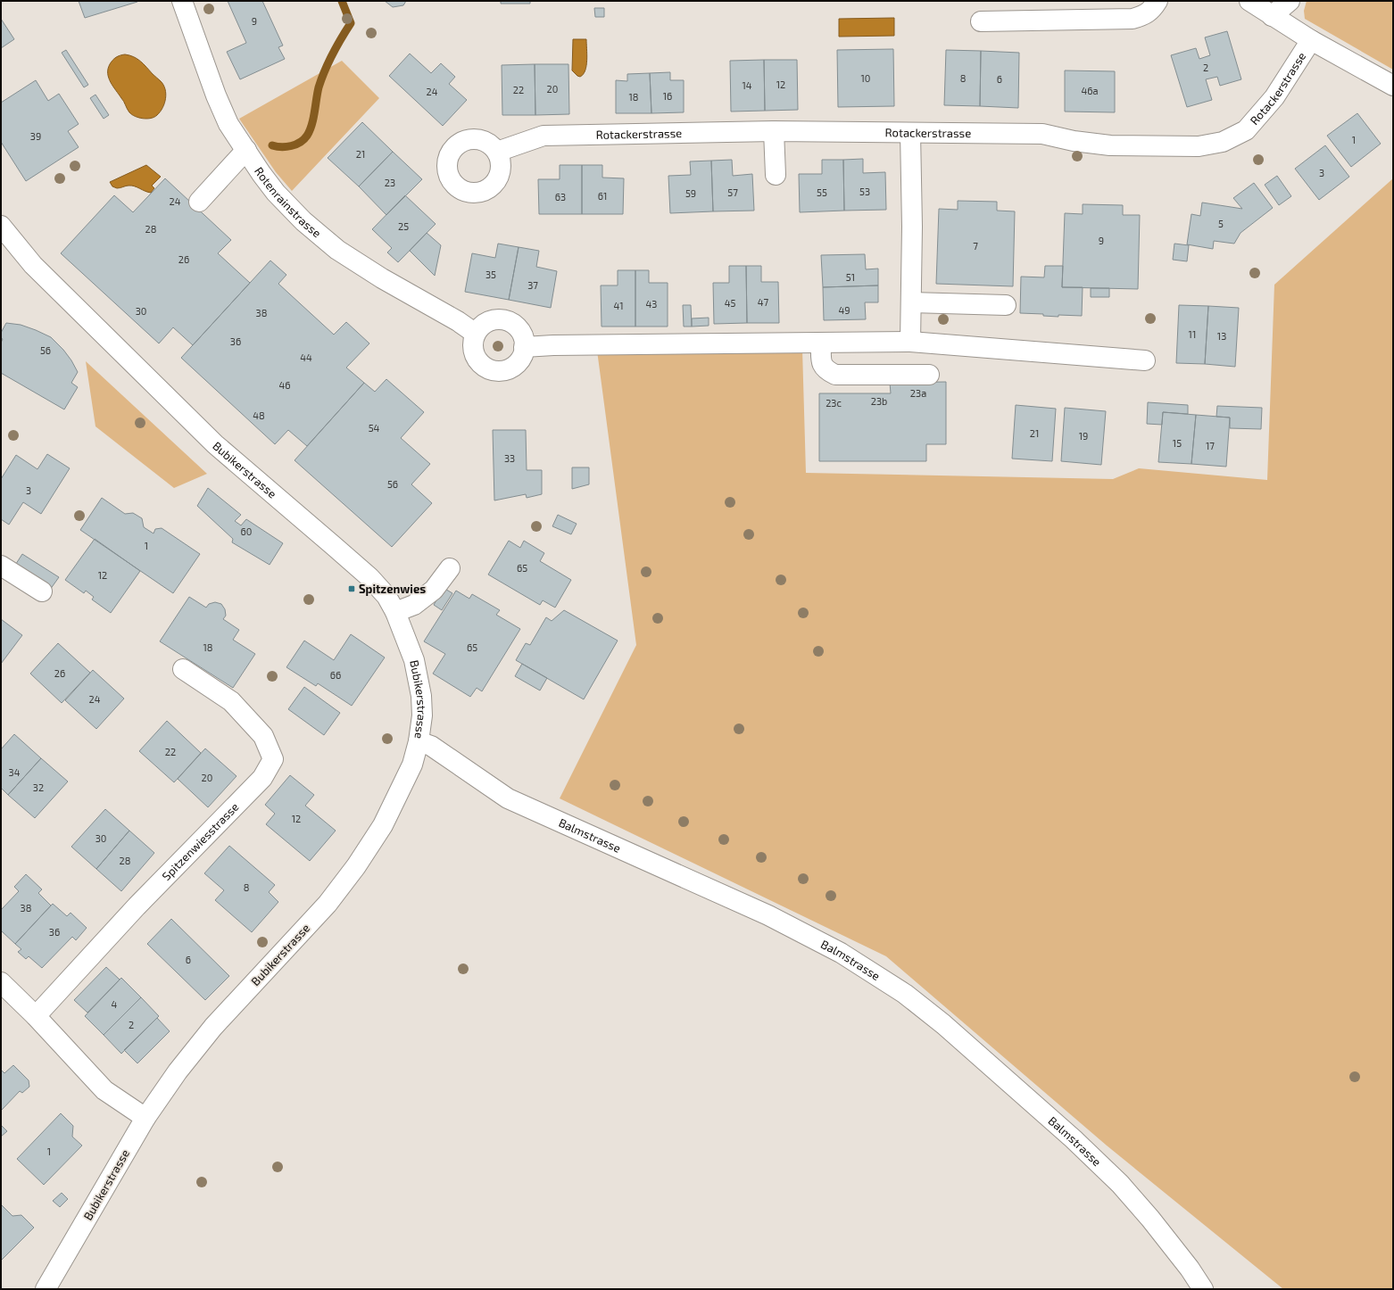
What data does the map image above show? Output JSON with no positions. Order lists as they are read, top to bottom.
{
  "streets": {
    "street": [
      "Rotackerstrasse",
      "Rotenrainstrasse",
      "Bubikerstrasse",
      "Balmstrasse",
      "Spitzenwiesstrasse"
    ]
  },
  "crossings": [
    ["Bubikerstrasse", "Balmstrasse"]
  ],
  "places": {
    "transit": ["Spitzenwies"]
  },
  "house_numbers": [
    "9",
    "2",
    "10",
    "8",
    "6",
    "12",
    "14",
    "20",
    "22",
    "46a",
    "24",
    "16",
    "18",
    "39",
    "1",
    "21",
    "3",
    "23",
    "53",
    "57",
    "55",
    "59",
    "61",
    "63",
    "24",
    "5",
    "25",
    "28",
    "9",
    "7",
    "26",
    "35",
    "51",
    "37",
    "47",
    "45",
    "43",
    "41",
    "49",
    "30",
    "38",
    "11",
    "13",
    "36",
    "56",
    "44",
    "46",
    "23a",
    "23b",
    "23c",
    "48",
    "54",
    "21",
    "19",
    "15",
    "17",
    "33",
    "56",
    "3",
    "60",
    "1",
    "65",
    "12",
    "18",
    "65",
    "26",
    "66",
    "24",
    "22",
    "34",
    "20",
    "32",
    "12",
    "30",
    "28",
    "8",
    "38",
    "36",
    "6",
    "4",
    "2",
    "1"
  ]
}
